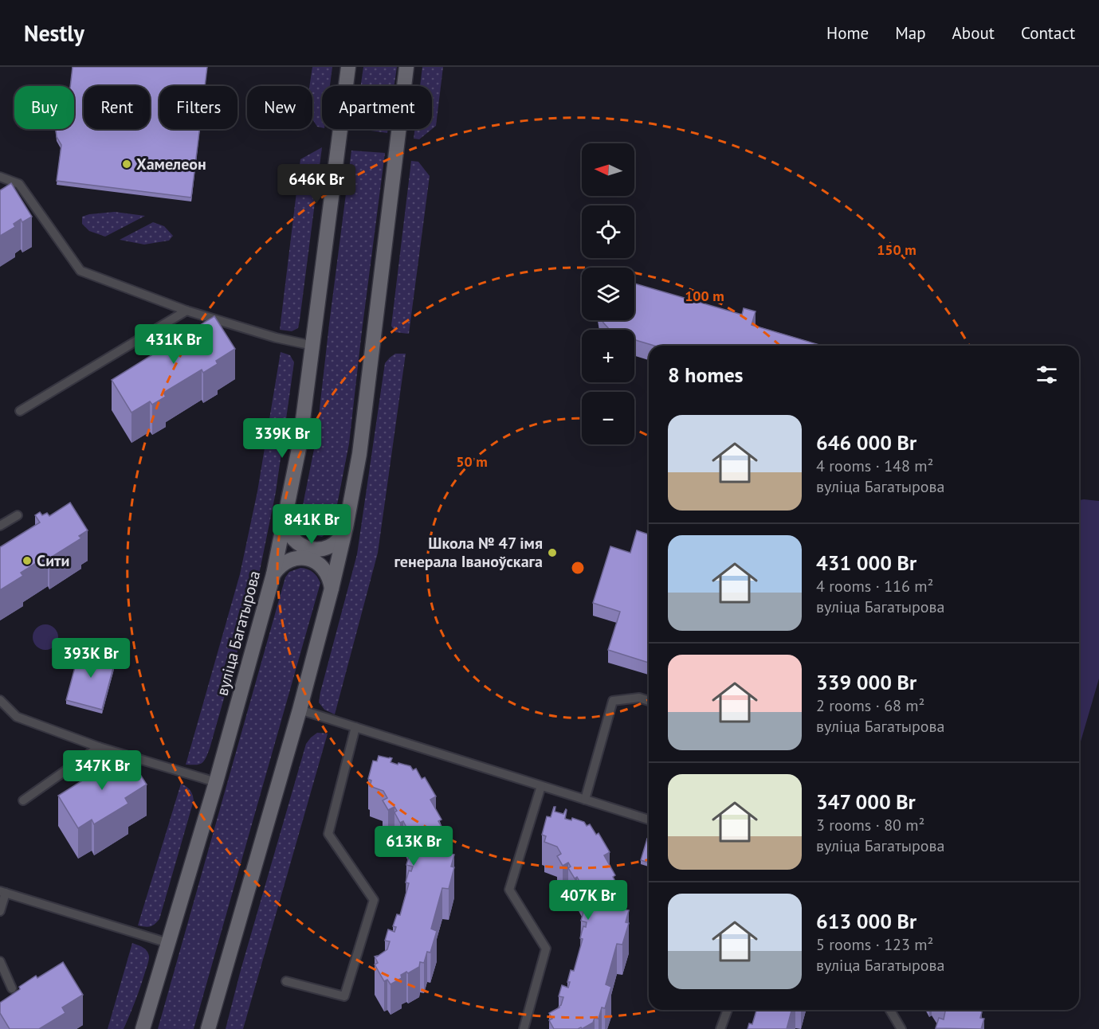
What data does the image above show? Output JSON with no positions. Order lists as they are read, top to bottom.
{
  "streets": {
    "street": ["вуліца Багатырова"]
  },
  "places": ["Хамелеон", "Школа № 47 імя генерала Іваноўскага", "Сити"],
  "north": "left",
  "page": {
    "header": "Nestly",
    "nav": [
      "Home",
      "Map",
      "About",
      "Contact"
    ],
    "chip": [
      "Buy",
      "Rent",
      "Filters",
      "New",
      "Apartment"
    ],
    "map_buttons": ["+", "−"],
    "price": [
      "646K Br",
      "431K Br",
      "339K Br",
      "841K Br",
      "393K Br",
      "347K Br",
      "613K Br",
      "407K Br"
    ],
    "heading": "8 homes",
    "list": [
      {
        "name": "646 000 Br",
        "note": "4 rooms · 148 m² · вуліца Багатырова"
      },
      {
        "name": "431 000 Br",
        "note": "4 rooms · 116 m² · вуліца Багатырова"
      },
      {
        "name": "339 000 Br",
        "note": "2 rooms · 68 m² · вуліца Багатырова"
      },
      {
        "name": "347 000 Br",
        "note": "3 rooms · 80 m² · вуліца Багатырова"
      },
      {
        "name": "613 000 Br",
        "note": "5 rooms · 123 m² · вуліца Багатырова"
      }
    ]
  },
  "rings": ["150 m", "100 m", "50 m"]
}
